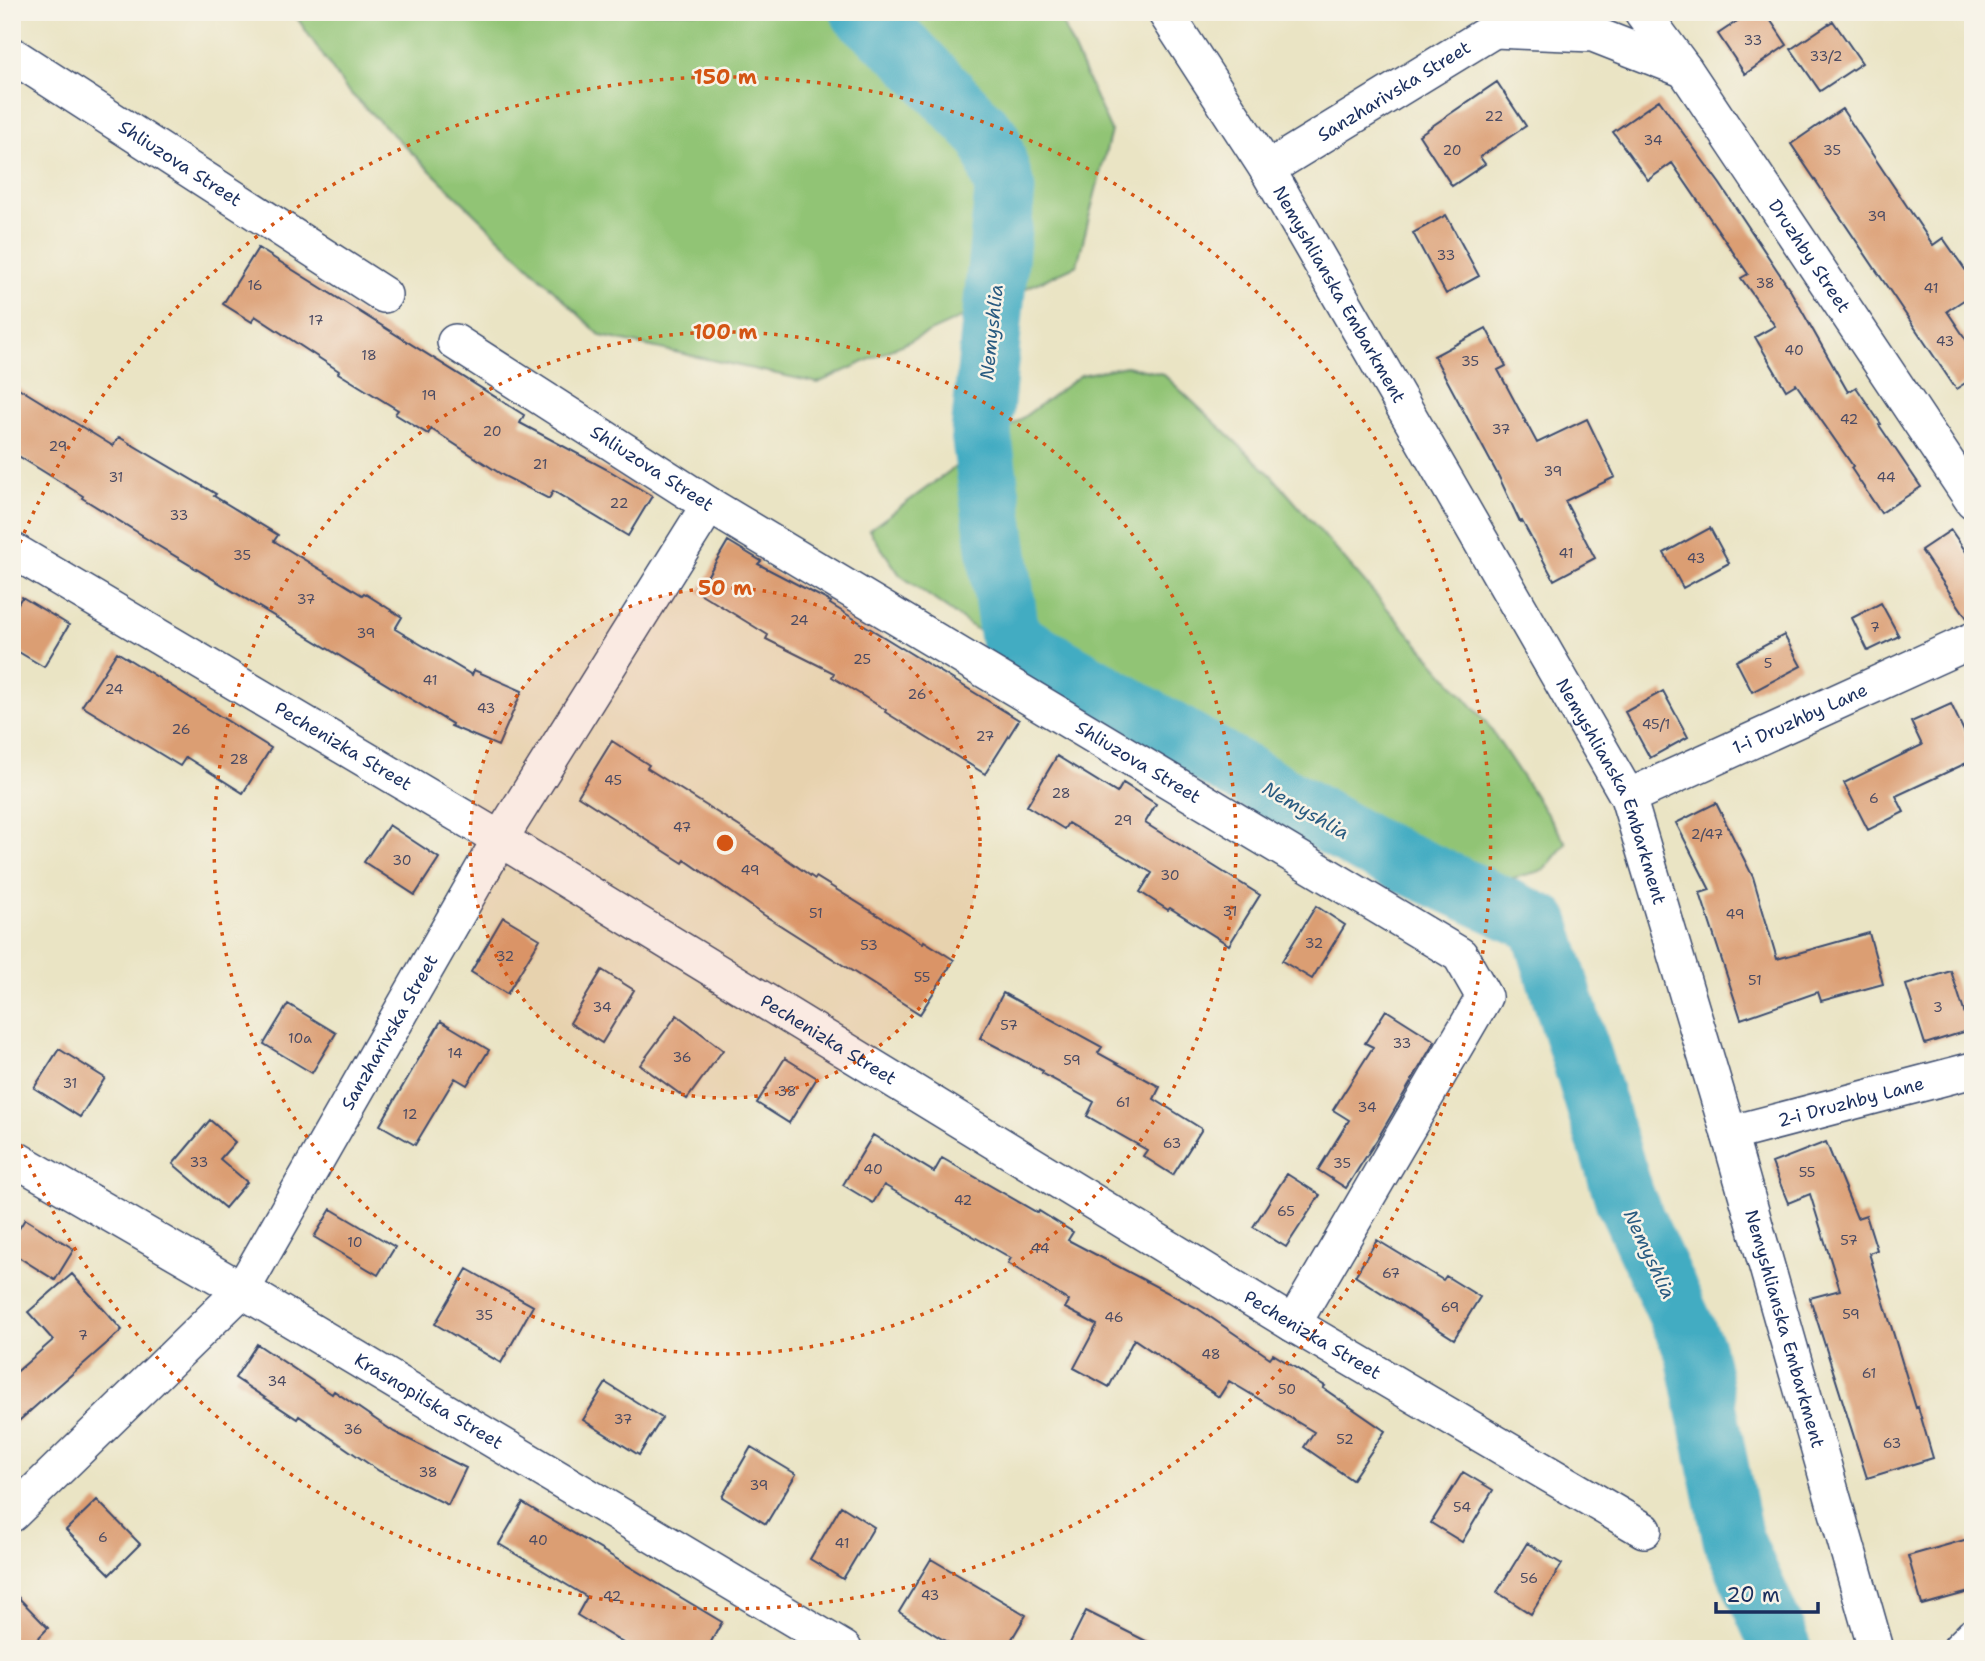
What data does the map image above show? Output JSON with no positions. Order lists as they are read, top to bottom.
{
  "streets": {
    "street": [
      "Sanzharivska Street",
      "Shliuzova Street",
      "Druzhby Street",
      "Nemyshlianska Embarkment",
      "1-i Druzhby Lane",
      "Pechenizka Street",
      "2-i Druzhby Lane",
      "Krasnopilska Street"
    ]
  },
  "crossings": [
    ["Sanzharivska Street", "Shliuzova Street"],
    ["Sanzharivska Street", "Nemyshlianska Embarkment"],
    ["Sanzharivska Street", "Pechenizka Street"],
    ["Sanzharivska Street", "Krasnopilska Street"],
    ["Shliuzova Street", "Pechenizka Street"],
    ["Nemyshlianska Embarkment", "1-i Druzhby Lane"],
    ["Nemyshlianska Embarkment", "2-i Druzhby Lane"]
  ],
  "water": ["Nemyshlia"],
  "house_numbers": [
    "33",
    "33/2",
    "22",
    "34",
    "20",
    "35",
    "39",
    "33",
    "38",
    "16",
    "41",
    "17",
    "43",
    "40",
    "18",
    "35",
    "19",
    "42",
    "37",
    "20",
    "29",
    "21",
    "39",
    "31",
    "44",
    "22",
    "33",
    "41",
    "35",
    "43",
    "37",
    "24",
    "7",
    "39",
    "25",
    "5",
    "41",
    "24",
    "26",
    "43",
    "45/1",
    "26",
    "27",
    "28",
    "45",
    "28",
    "6",
    "29",
    "47",
    "2/47",
    "30",
    "49",
    "30",
    "31",
    "51",
    "49",
    "32",
    "53",
    "32",
    "55",
    "51",
    "34",
    "3",
    "57",
    "10а",
    "33",
    "14",
    "36",
    "59",
    "31",
    "38",
    "61",
    "34",
    "12",
    "63",
    "33",
    "35",
    "40",
    "55",
    "42",
    "65",
    "57",
    "10",
    "44",
    "67",
    "69",
    "59",
    "35",
    "46",
    "7",
    "48",
    "61",
    "34",
    "50",
    "37",
    "36",
    "52",
    "63",
    "38",
    "39",
    "54",
    "6",
    "40",
    "41",
    "56",
    "43",
    "42"
  ],
  "scale_bar": "20 m",
  "rings": ["150 m", "100 m", "50 m"]
}
